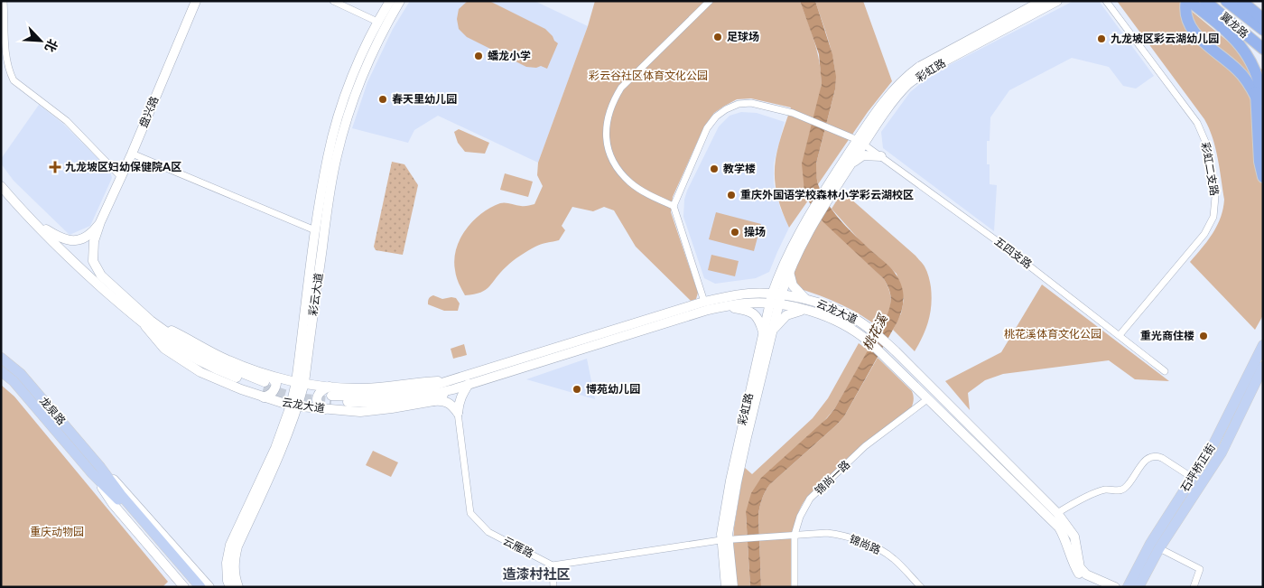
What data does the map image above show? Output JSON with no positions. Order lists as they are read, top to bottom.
{
  "streets": {
    "highway": ["翼龙路"],
    "main road": [
      "彩虹路",
      "盘兴路",
      "彩云大道",
      "云龙大道",
      "龙泉路",
      "石坪桥正街"
    ],
    "street": [
      "彩虹二支路",
      "五四支路",
      "锦尚一路",
      "锦尚路",
      "云雁路"
    ]
  },
  "crossings": [
    ["彩虹路", "五四支路"],
    ["彩虹路", "云龙大道"],
    ["彩虹路", "锦尚路"],
    ["盘兴路", "云龙大道"],
    ["彩虹二支路", "五四支路"],
    ["彩云大道", "云龙大道"],
    ["云龙大道", "锦尚一路"],
    ["锦尚一路", "锦尚路"]
  ],
  "districts": ["造漆村社区"],
  "water": ["桃花溪"],
  "parks": ["彩云谷社区体育文化公园", "桃花溪体育文化公园", "重庆动物园"],
  "places": {
    "other": [
      "足球场",
      "九龙坡区彩云湖幼儿园",
      "蟠龙小学",
      "春天里幼儿园",
      "教学楼",
      "重庆外国语学校森林小学彩云湖校区",
      "操场",
      "重光商住楼",
      "博苑幼儿园"
    ],
    "health": ["九龙坡区妇幼保健院A区"]
  },
  "north": "bottom right"
}
